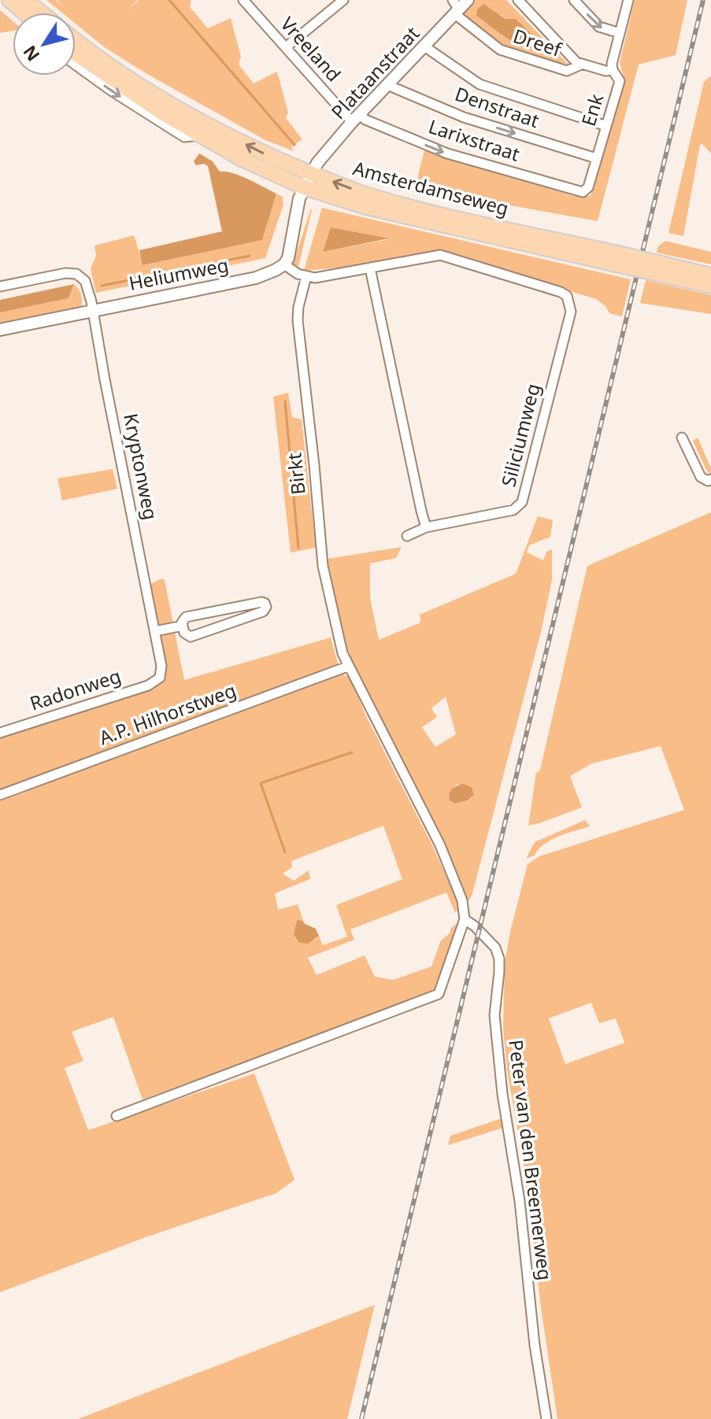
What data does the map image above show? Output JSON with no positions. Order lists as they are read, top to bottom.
{
  "streets": {
    "main road": ["Amsterdamseweg"],
    "street": [
      "Dreef",
      "Vreeland",
      "Plataanstraat",
      "Denstraat",
      "Enk",
      "Larixstraat",
      "Heliumweg",
      "Siliciumweg",
      "Kryptonweg",
      "Birkt",
      "Radonweg",
      "A.P. Hilhorstweg",
      "Peter van den Breemerweg"
    ]
  },
  "crossings": [
    ["Dreef", "Plataanstraat"],
    ["Dreef", "Enk"],
    ["Vreeland", "Plataanstraat"],
    ["Vreeland", "Larixstraat"],
    ["Plataanstraat", "Denstraat"],
    ["Plataanstraat", "Larixstraat"],
    ["Plataanstraat", "Amsterdamseweg"],
    ["Denstraat", "Enk"],
    ["Enk", "Larixstraat"],
    ["Heliumweg", "Kryptonweg"],
    ["Siliciumweg", "Birkt"],
    ["Kryptonweg", "Radonweg"],
    ["Birkt", "A.P. Hilhorstweg"]
  ],
  "north": "bottom left"
}
